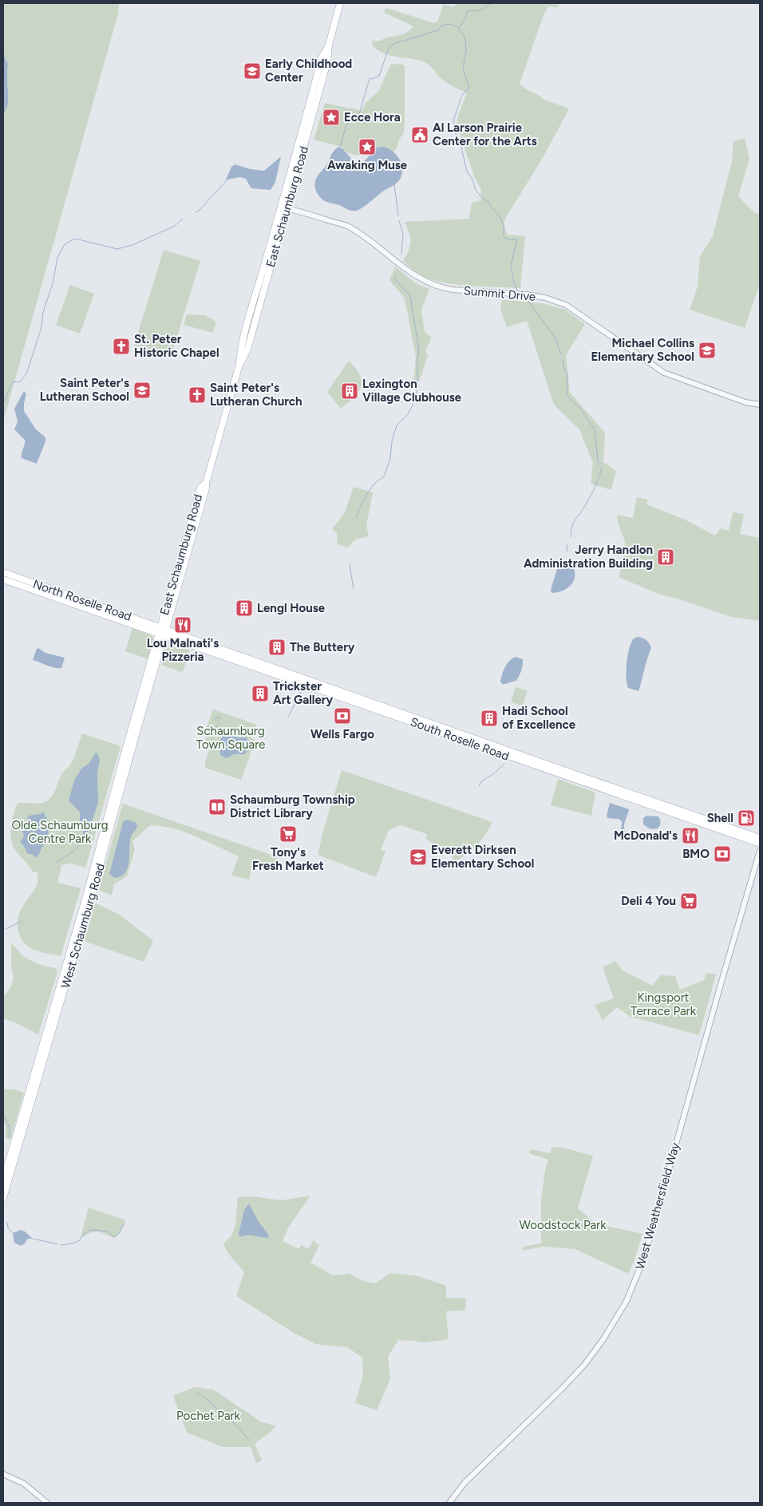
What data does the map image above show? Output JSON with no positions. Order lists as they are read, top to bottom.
{
  "streets": {
    "main road": [
      "East Schaumburg Road",
      "North Roselle Road",
      "South Roselle Road",
      "West Schaumburg Road"
    ],
    "street": ["Summit Drive", "West Weathersfield Way"]
  },
  "crossings": [
    ["East Schaumburg Road", "Summit Drive"],
    ["East Schaumburg Road", "North Roselle Road"],
    ["East Schaumburg Road", "South Roselle Road"],
    ["East Schaumburg Road", "West Schaumburg Road"],
    ["North Roselle Road", "South Roselle Road"],
    ["North Roselle Road", "West Schaumburg Road"],
    ["South Roselle Road", "West Schaumburg Road"]
  ],
  "parks": [
    "Schaumburg Town Square",
    "Olde Schaumburg Centre Park",
    "Kingsport Terrace Park",
    "Woodstock Park",
    "Pochet Park"
  ],
  "places": {
    "school or university": [
      "Early Childhood Center",
      "Michael Collins Elementary School",
      "Saint Peter's Lutheran School",
      "Everett Dirksen Elementary School"
    ],
    "place": ["Ecce Hora", "Awaking Muse"],
    "public building": ["Al Larson Prairie Center for the Arts"],
    "church": ["St. Peter Historic Chapel", "Saint Peter's Lutheran Church"],
    "building": [
      "Lexington Village Clubhouse",
      "Jerry Handlon Administration Building",
      "Lengl House",
      "The Buttery",
      "Trickster Art Gallery",
      "Hadi School of Excellence"
    ],
    "restaurant": ["Lou Malnati's Pizzeria", "McDonald's"],
    "bank": ["Wells Fargo", "BMO"],
    "library": ["Schaumburg Township District Library"],
    "fuel station": ["Shell"],
    "supermarket": ["Tony's Fresh Market", "Deli 4 You"]
  }
}
